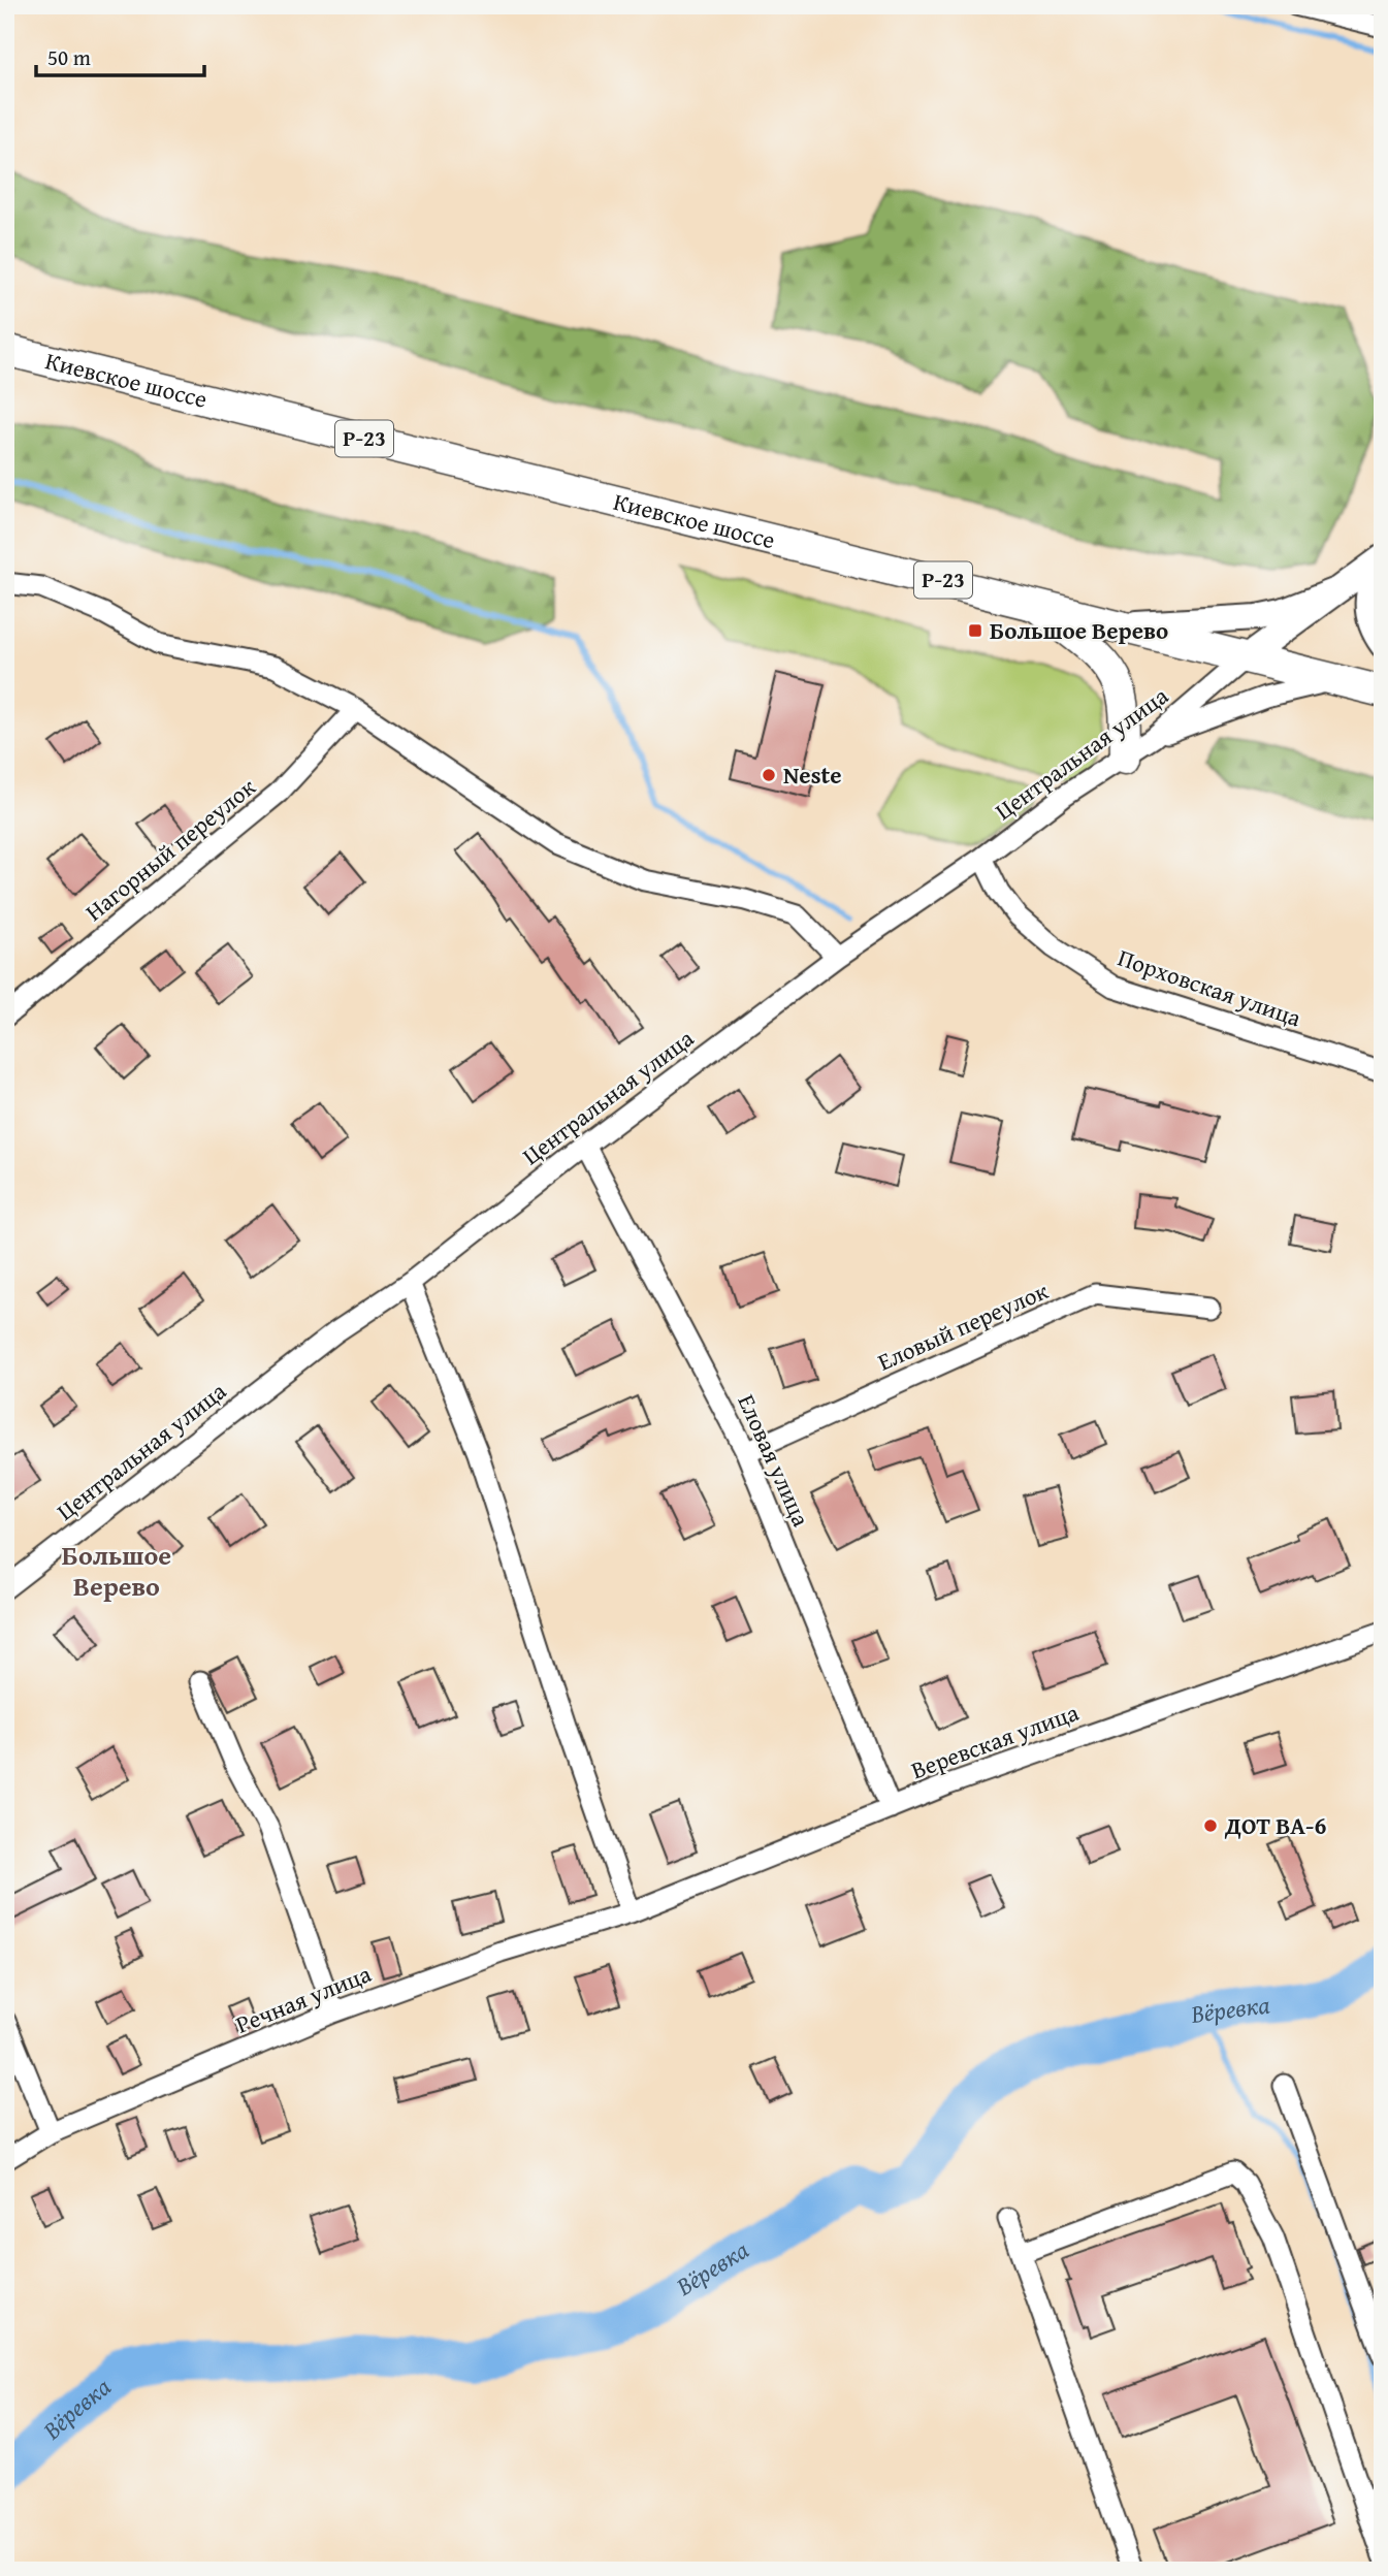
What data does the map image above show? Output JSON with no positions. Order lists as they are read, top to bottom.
{
  "streets": {
    "main road": ["Киевское шоссе", "Р-23"],
    "street": [
      "Центральная улица",
      "Нагорный переулок",
      "Порховская улица",
      "Еловый переулок",
      "Еловая улица",
      "Веревская улица",
      "Речная улица"
    ]
  },
  "crossings": [
    ["Киевское шоссе", "Центральная улица"],
    ["Центральная улица", "Порховская улица"],
    ["Центральная улица", "Еловая улица"],
    ["Еловый переулок", "Еловая улица"],
    ["Еловая улица", "Веревская улица"],
    ["Веревская улица", "Речная улица"]
  ],
  "districts": ["Большое Верево"],
  "water": ["Вёревка"],
  "places": {
    "transit": ["Большое Верево"],
    "other": ["Neste", "ДОТ ВА-6"]
  },
  "scale_bar": "50 m"
}
